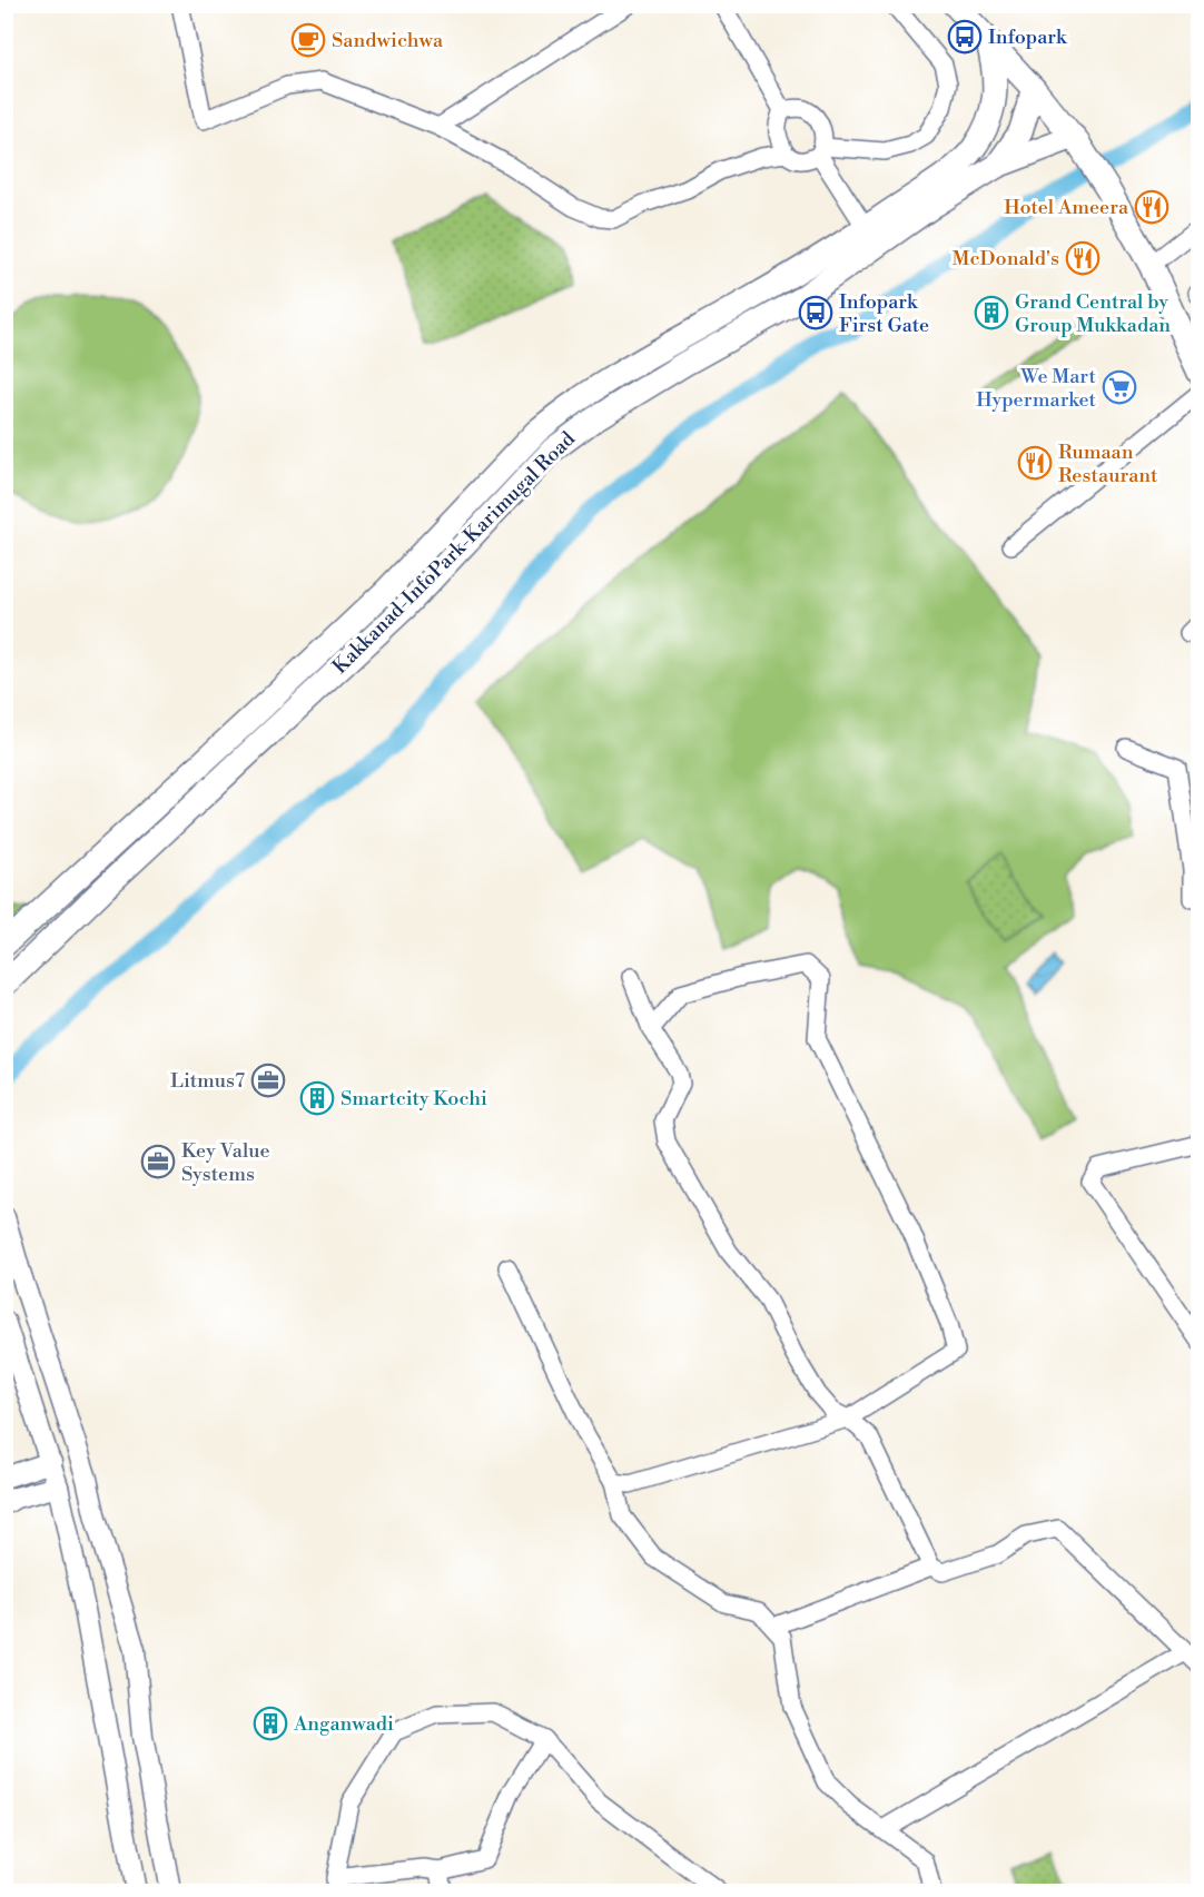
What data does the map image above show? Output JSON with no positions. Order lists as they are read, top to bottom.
{
  "streets": {
    "main road": ["Kakkanad-InfoPark-Karimugal Road"]
  },
  "places": {
    "bus stop": ["Infopark", "Infopark First Gate"],
    "cafe": ["Sandwichwa"],
    "restaurant": ["Hotel Ameera", "McDonald's", "Rumaan Restaurant"],
    "building": ["Grand Central by Group Mukkadan", "Smartcity Kochi", "Anganwadi"],
    "supermarket": ["We Mart Hypermarket"],
    "office": ["Litmus7", "Key Value Systems"]
  }
}
